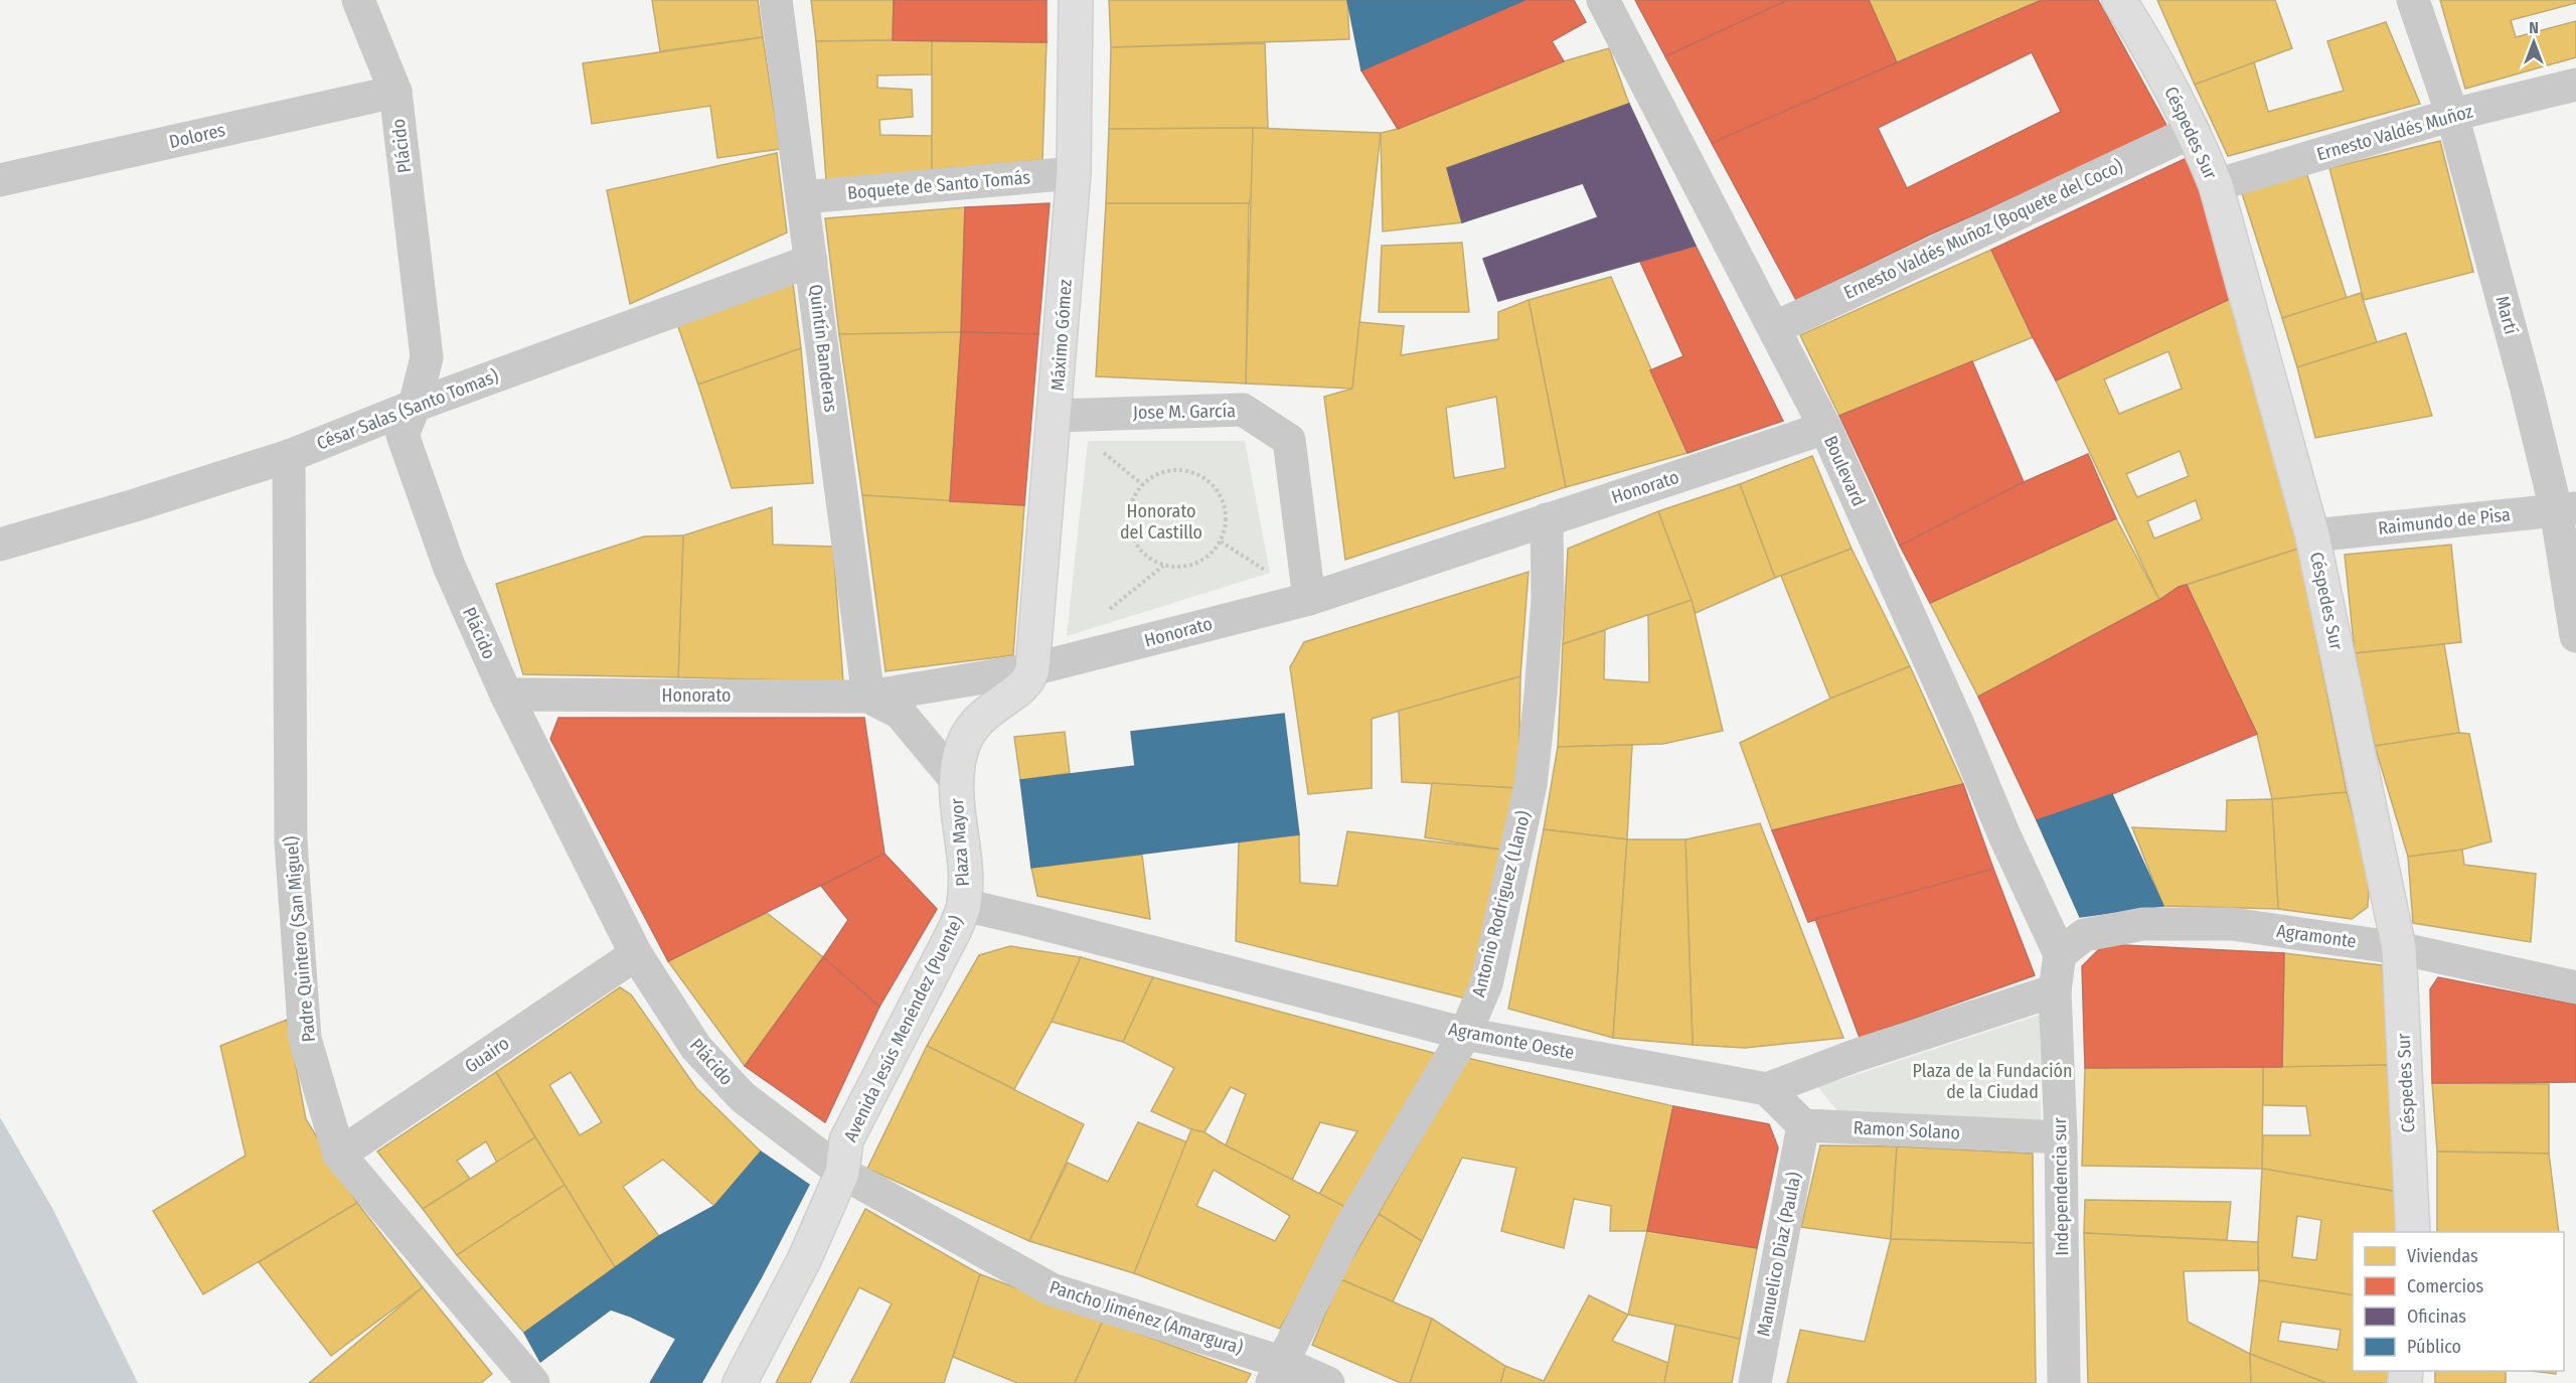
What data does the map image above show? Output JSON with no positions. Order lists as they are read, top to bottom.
{
  "streets": {
    "main road": [
      "Céspedes Sur",
      "Máximo Gómez",
      "Plaza Mayor",
      "Avenida Jesús Menéndez (Puente)"
    ],
    "street": [
      "Ernesto Valdés Muñoz",
      "Dolores",
      "Plácido",
      "Boquete de Santo Tomás",
      "Ernesto Valdés Muñoz (Boquete del Coco)",
      "Martí",
      "Quintín Banderas",
      "César Salas (Santo Tomas)",
      "Jose M. García",
      "Boulevard",
      "Honorato",
      "Raimundo de Pisa",
      "Antonio Rodriguez (Llano)",
      "Agramonte",
      "Padre Quintero (San Miguel)",
      "Agramonte Oeste",
      "Guairo",
      "Ramon Solano",
      "Independencia sur",
      "Manuelico Diaz (Paula)",
      "Pancho Jiménez (Amargura)"
    ]
  },
  "crossings": [
    ["Céspedes Sur", "Ernesto Valdés Muñoz"],
    ["Céspedes Sur", "Ernesto Valdés Muñoz (Boquete del Coco)"],
    ["Céspedes Sur", "Raimundo de Pisa"],
    ["Céspedes Sur", "Agramonte"],
    ["Ernesto Valdés Muñoz", "Martí"],
    ["Dolores", "Plácido"],
    ["Plácido", "César Salas (Santo Tomas)"],
    ["Plácido", "Honorato"],
    ["Plácido", "Avenida Jesús Menéndez (Puente)"],
    ["Plácido", "Guairo"],
    ["Plácido", "Pancho Jiménez (Amargura)"],
    ["Boquete de Santo Tomás", "Máximo Gómez"],
    ["Boquete de Santo Tomás", "Quintín Banderas"],
    ["Ernesto Valdés Muñoz (Boquete del Coco)", "Boulevard"],
    ["Martí", "Raimundo de Pisa"],
    ["Máximo Gómez", "Jose M. García"],
    ["Máximo Gómez", "Honorato"],
    ["Máximo Gómez", "Plaza Mayor"],
    ["Quintín Banderas", "César Salas (Santo Tomas)"],
    ["Quintín Banderas", "Honorato"],
    ["Quintín Banderas", "Plaza Mayor"],
    ["César Salas (Santo Tomas)", "Padre Quintero (San Miguel)"],
    ["Jose M. García", "Honorato"],
    ["Boulevard", "Honorato"],
    ["Boulevard", "Agramonte"],
    ["Boulevard", "Independencia sur"],
    ["Honorato", "Plaza Mayor"],
    ["Honorato", "Antonio Rodriguez (Llano)"],
    ["Plaza Mayor", "Avenida Jesús Menéndez (Puente)"],
    ["Plaza Mayor", "Agramonte Oeste"],
    ["Antonio Rodriguez (Llano)", "Agramonte Oeste"],
    ["Antonio Rodriguez (Llano)", "Pancho Jiménez (Amargura)"],
    ["Agramonte", "Independencia sur"],
    ["Padre Quintero (San Miguel)", "Guairo"],
    ["Avenida Jesús Menéndez (Puente)", "Agramonte Oeste"],
    ["Avenida Jesús Menéndez (Puente)", "Pancho Jiménez (Amargura)"],
    ["Ramon Solano", "Independencia sur"],
    ["Ramon Solano", "Manuelico Diaz (Paula)"]
  ],
  "parks": ["Honorato del Castillo", "Plaza de la Fundación de la Ciudad"],
  "legend": [
    "Viviendas",
    "Comercios",
    "Oficinas",
    "Público"
  ],
  "north": "top"
}
